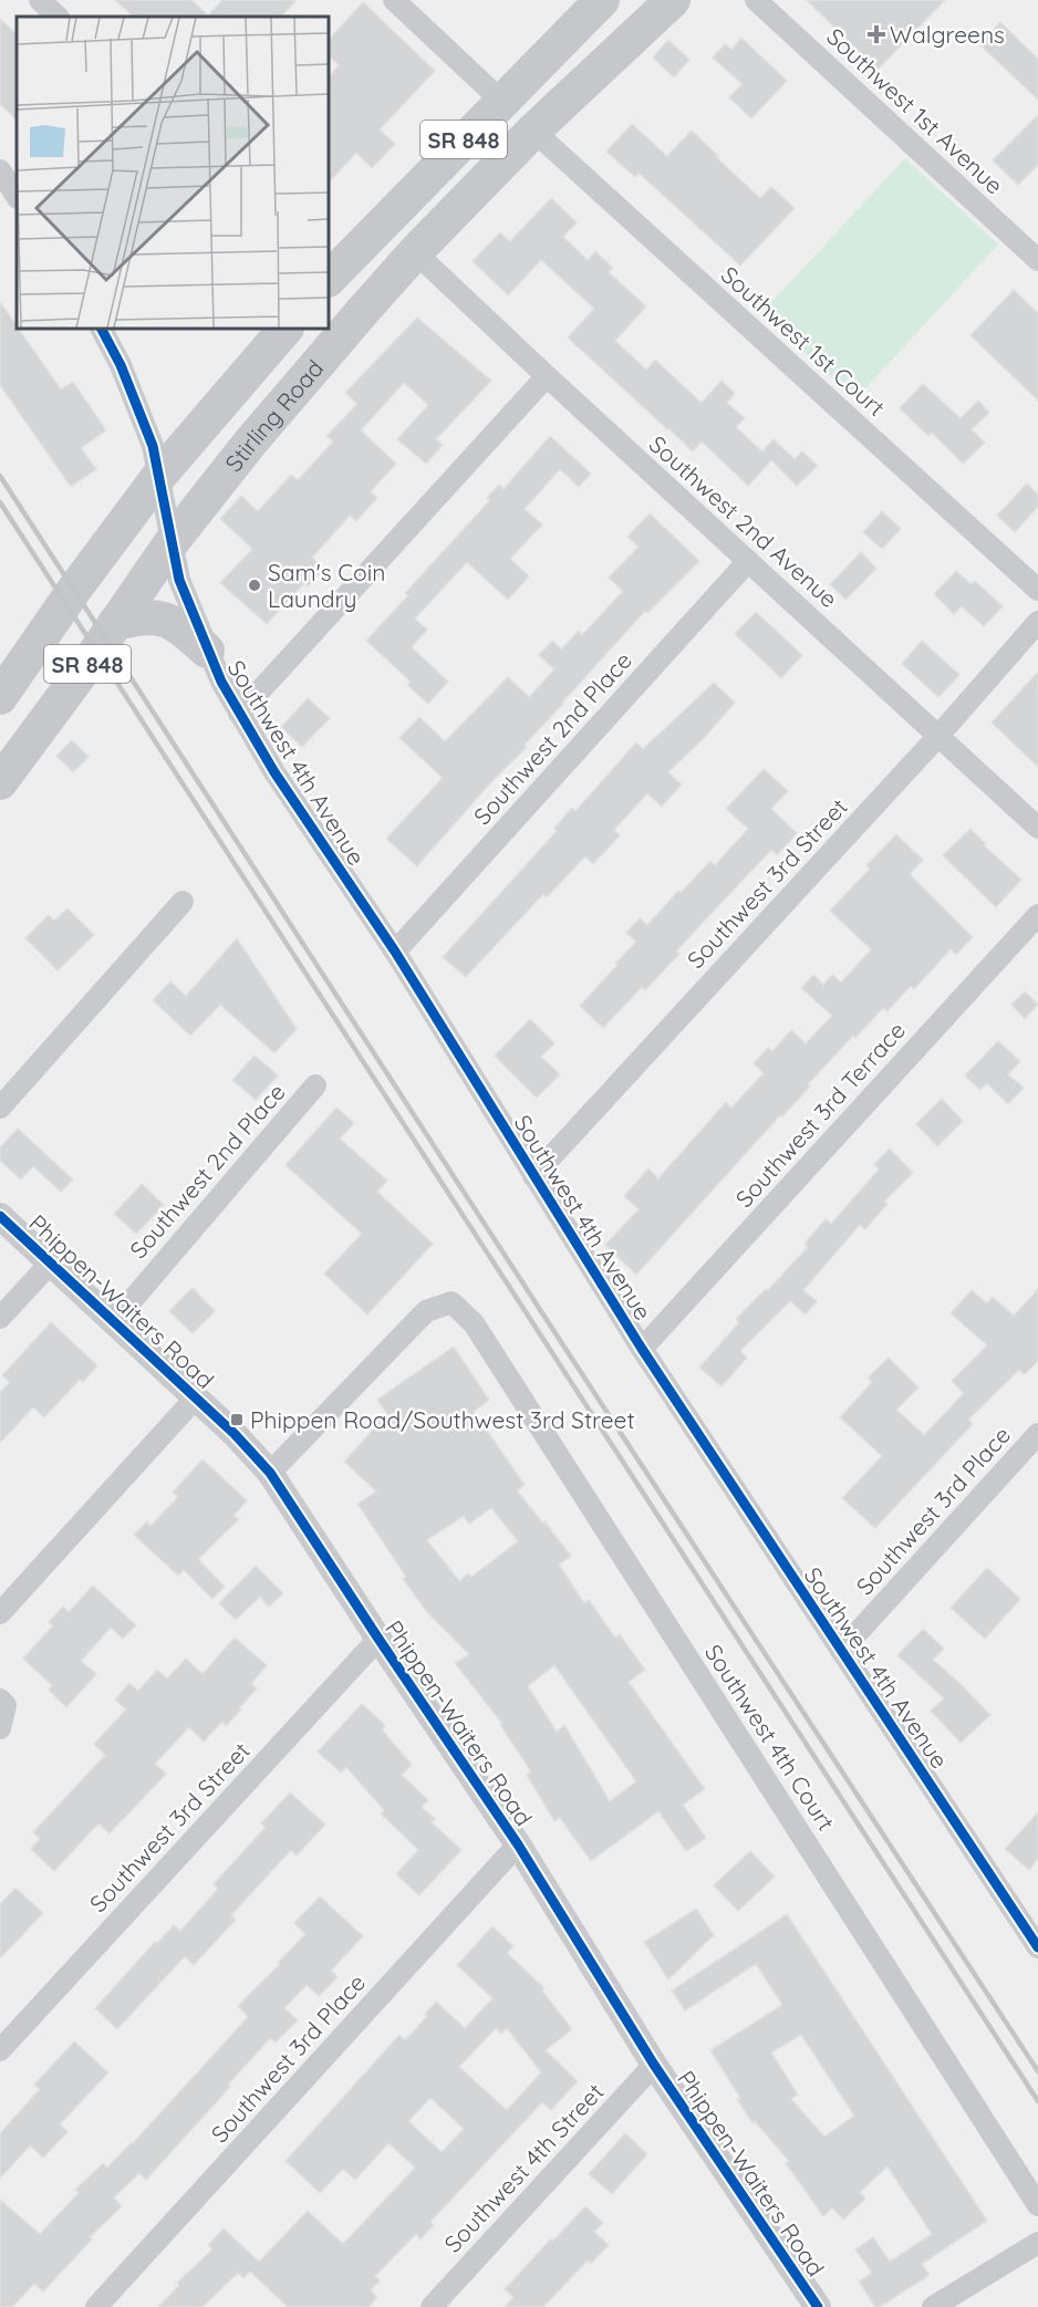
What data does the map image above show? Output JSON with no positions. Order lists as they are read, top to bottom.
{
  "streets": {
    "main road": ["SR 848", "Stirling Road"],
    "street": [
      "Southwest 1st Avenue",
      "Southwest 1st Court",
      "Southwest 2nd Avenue",
      "Southwest 2nd Place",
      "Southwest 4th Avenue",
      "Southwest 3rd Street",
      "Southwest 3rd Terrace",
      "Phippen-Waiters Road",
      "Southwest 3rd Place",
      "Southwest 4th Court",
      "Southwest 4th Street"
    ]
  },
  "crossings": [
    ["Southwest 1st Court", "Stirling Road"],
    ["Stirling Road", "Southwest 2nd Avenue"],
    ["Stirling Road", "Southwest 4th Avenue"],
    ["Southwest 2nd Avenue", "Southwest 2nd Place"],
    ["Southwest 2nd Avenue", "Southwest 3rd Street"],
    ["Southwest 2nd Place", "Southwest 4th Avenue"],
    ["Southwest 2nd Place", "Phippen-Waiters Road"],
    ["Southwest 4th Avenue", "Southwest 3rd Street"],
    ["Southwest 4th Avenue", "Southwest 3rd Terrace"],
    ["Southwest 4th Avenue", "Southwest 3rd Place"],
    ["Southwest 3rd Street", "Phippen-Waiters Road"],
    ["Phippen-Waiters Road", "Southwest 3rd Place"],
    ["Phippen-Waiters Road", "Southwest 4th Court"],
    ["Phippen-Waiters Road", "Southwest 4th Street"]
  ],
  "places": {
    "health": ["Walgreens"],
    "other": ["Sam's Coin Laundry"],
    "transit": ["Phippen Road/Southwest 3rd Street"]
  }
}
